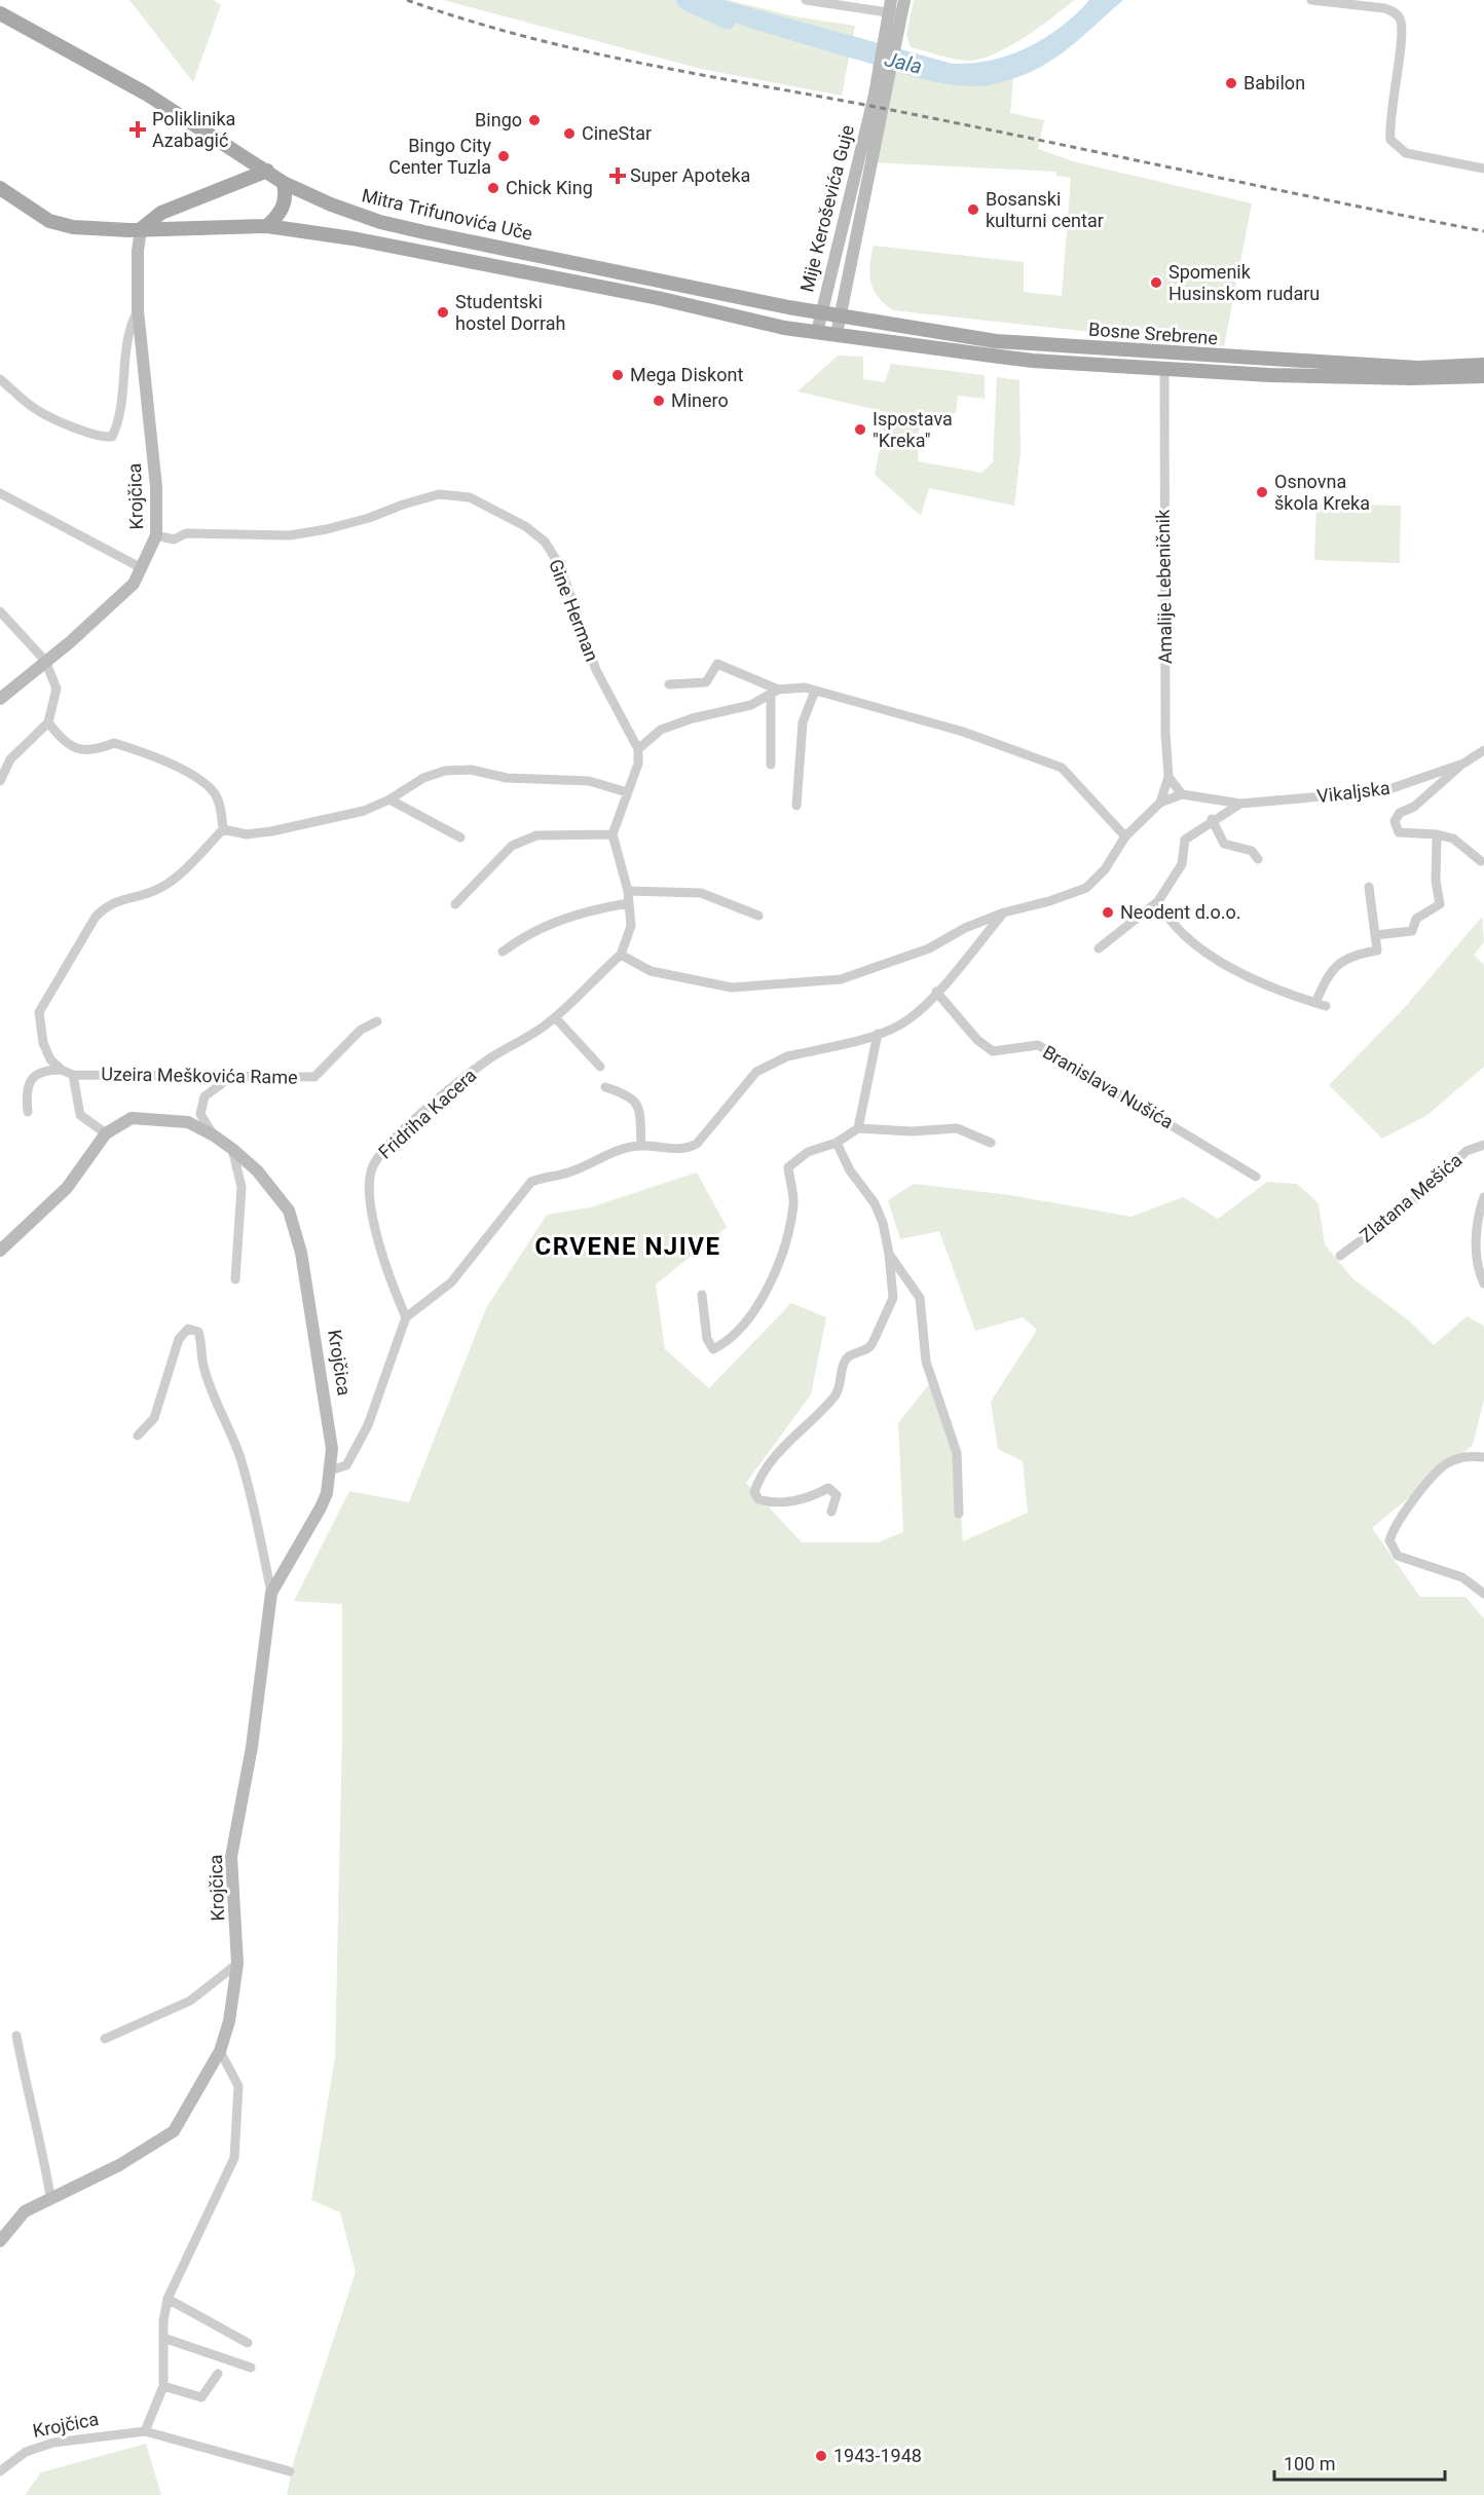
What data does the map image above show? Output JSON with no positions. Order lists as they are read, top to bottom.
{
  "streets": {
    "main road": [
      "Mije Keroševića Guje",
      "Mitra Trifunovića Uče",
      "Bosne Srebrene",
      "Krojčica"
    ],
    "street": [
      "Amalije Lebeničnik",
      "Gine Herman",
      "Vikaljska",
      "Uzeira Meškovića Rame",
      "Branislava Nušića",
      "Fridriha Kacera",
      "Zlatana Mešića"
    ]
  },
  "crossings": [
    ["Mije Keroševića Guje", "Mitra Trifunovića Uče"],
    ["Mije Keroševića Guje", "Bosne Srebrene"],
    ["Mitra Trifunovića Uče", "Bosne Srebrene"],
    ["Bosne Srebrene", "Amalije Lebeničnik"],
    ["Krojčica", "Gine Herman"],
    ["Krojčica", "Uzeira Meškovića Rame"]
  ],
  "districts": ["CRVENE NJIVE"],
  "water": ["Jala"],
  "places": {
    "other": [
      "Babilon",
      "Bingo",
      "CineStar",
      "Bingo City Center Tuzla",
      "Chick King",
      "Bosanski kulturni centar",
      "Spomenik Husinskom rudaru",
      "Studentski hostel Dorrah",
      "Mega Diskont",
      "Minero",
      "Ispostava \"Kreka\"",
      "Osnovna škola Kreka",
      "Neodent d.o.o.",
      "1943-1948"
    ],
    "health": ["Poliklinika Azabagić", "Super Apoteka"]
  },
  "scale_bar": "100 m"
}
